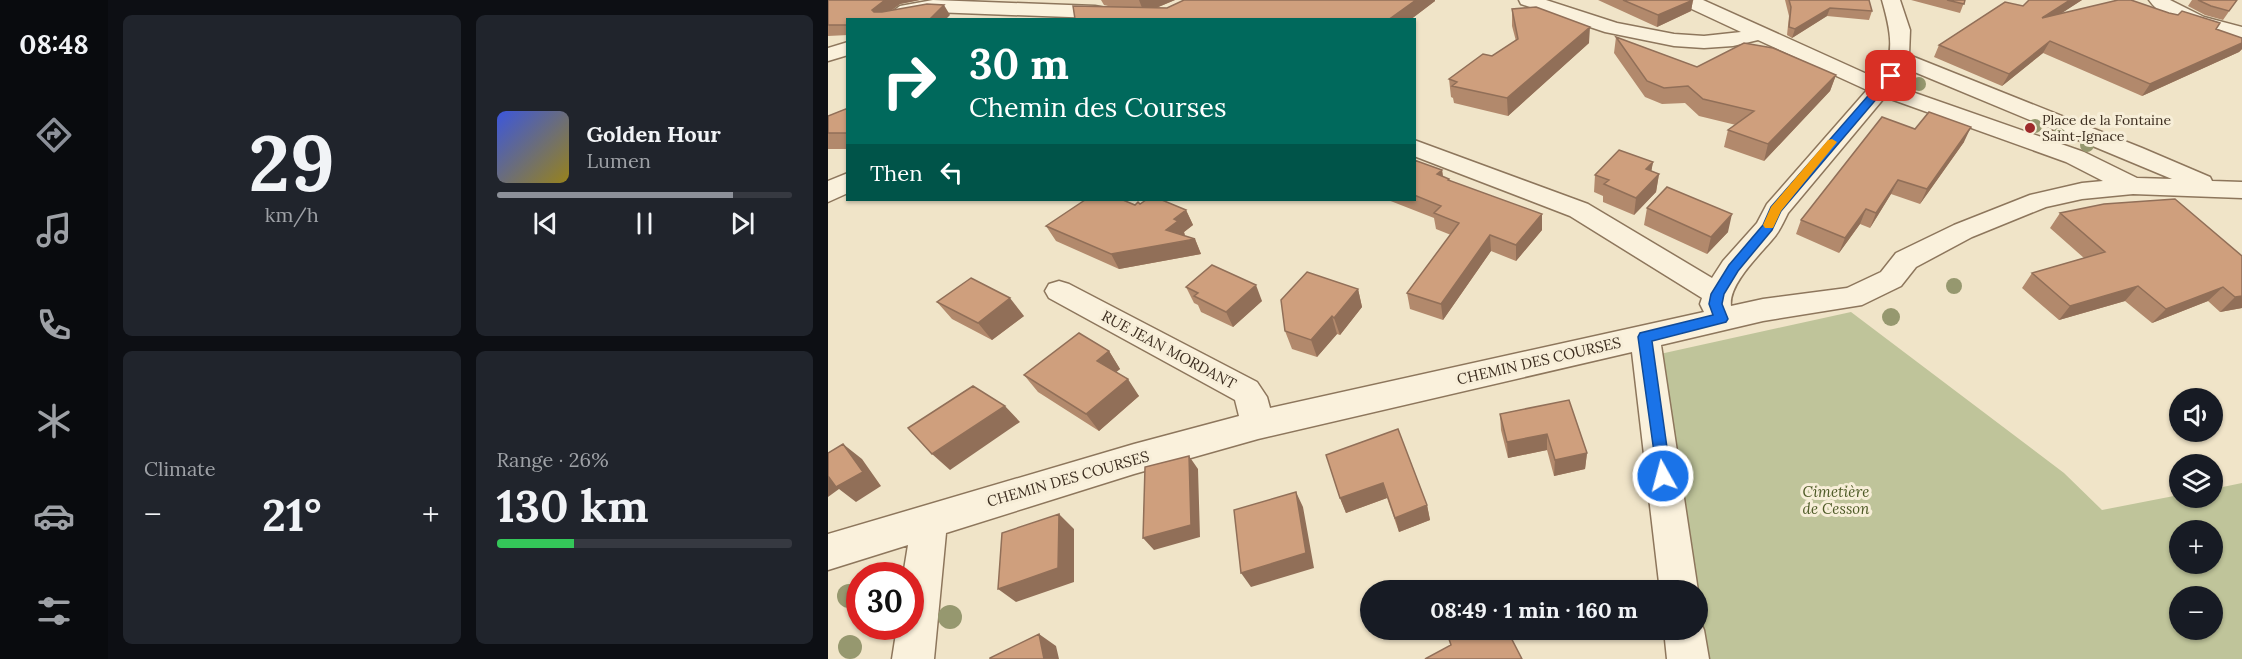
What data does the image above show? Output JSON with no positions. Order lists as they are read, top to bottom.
{
  "streets": {
    "street": ["RUE JEAN MORDANT", "CHEMIN DES COURSES"]
  },
  "crossings": [
    ["RUE JEAN MORDANT", "CHEMIN DES COURSES"]
  ],
  "parks": ["Cimetière de Cesson"],
  "places": ["Place de la Fontaine Saint-Ignace"],
  "page": {
    "tabs": "08:48",
    "tile": [
      ["29", "km/h"],
      "Climate",
      ["Range · 26%", "130 km"]
    ],
    "turn": ["30 m", "Chemin des Courses"],
    "song": ["Golden Hour", "Lumen"],
    "then": "Then",
    "map_buttons": ["+", "−"],
    "heat": ["−", "21°", "+"],
    "limit": "30",
    "trip": "08:49 · 1 min · 160 m"
  }
}
